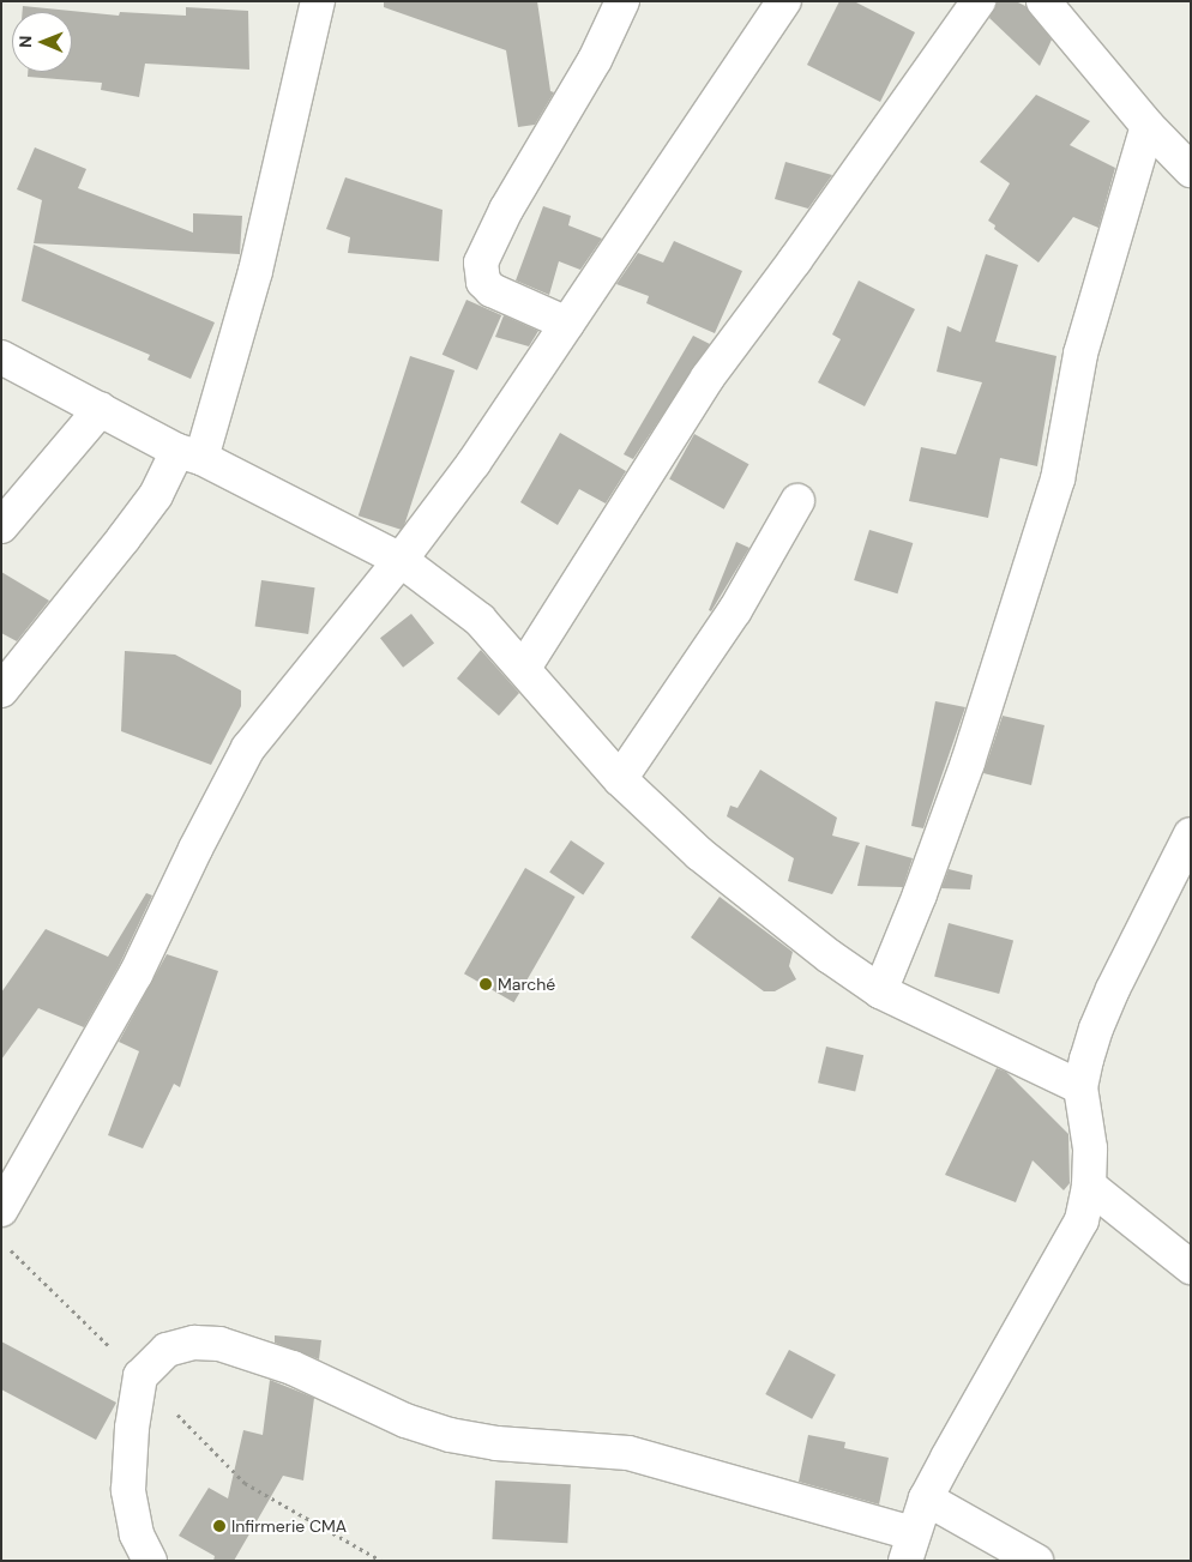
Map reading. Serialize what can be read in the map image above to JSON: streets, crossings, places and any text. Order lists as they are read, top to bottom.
{
  "places": ["Marché", "Infirmerie CMA"],
  "north": "left"
}
